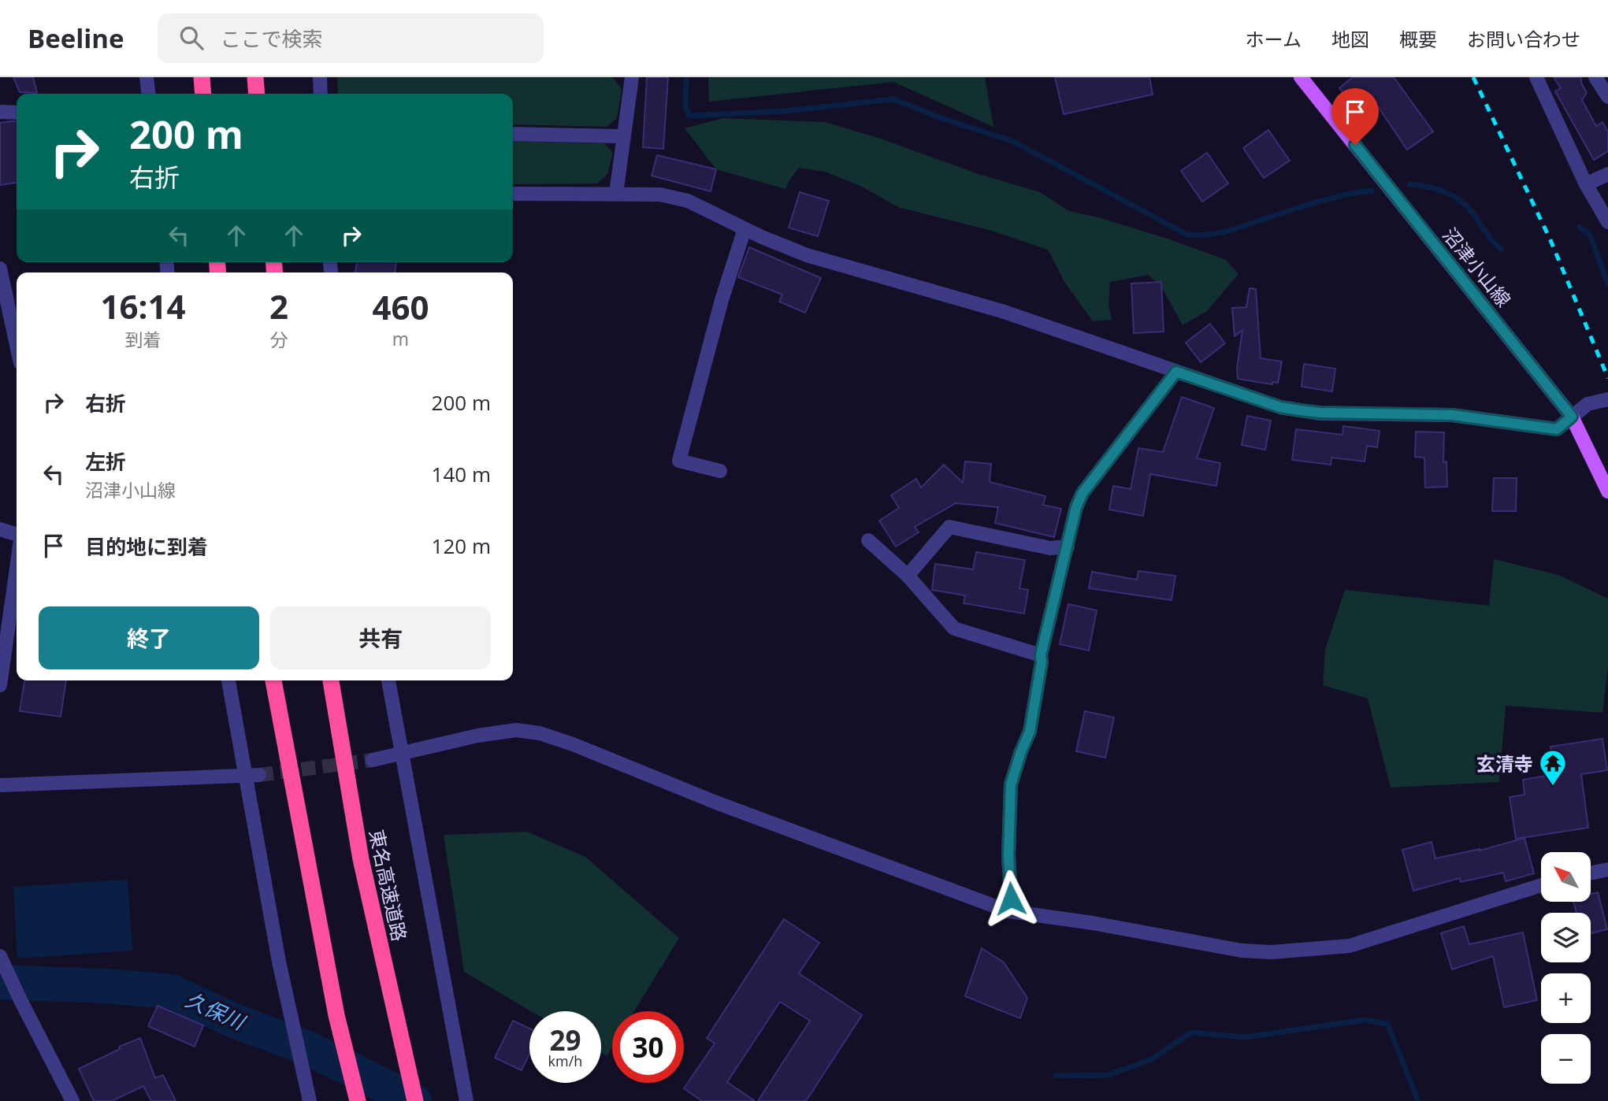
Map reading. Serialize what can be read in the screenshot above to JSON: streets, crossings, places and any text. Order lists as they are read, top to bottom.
{
  "streets": {
    "highway": ["東名高速道路"],
    "main road": ["沼津小山線"]
  },
  "water": ["久保川"],
  "places": {
    "temple": ["玄清寺"]
  },
  "north": "top left",
  "page": {
    "header": "Beeline",
    "search": "ここで検索",
    "nav": [
      "ホーム",
      "地図",
      "概要",
      "お問い合わせ"
    ],
    "turn": ["200 m", "右折"],
    "eta": [
      "16:14",
      "到着",
      "2",
      "分",
      "460",
      "m"
    ],
    "list": [
      {
        "name": "右折",
        "value": "200 m"
      },
      {
        "name": "左折",
        "note": "沼津小山線",
        "value": "140 m"
      },
      {
        "name": "目的地に到着",
        "value": "120 m"
      }
    ],
    "buttons": ["終了", "共有"],
    "map_buttons": ["+", "−"],
    "speed": "29 km/h",
    "limit": "30"
  }
}
